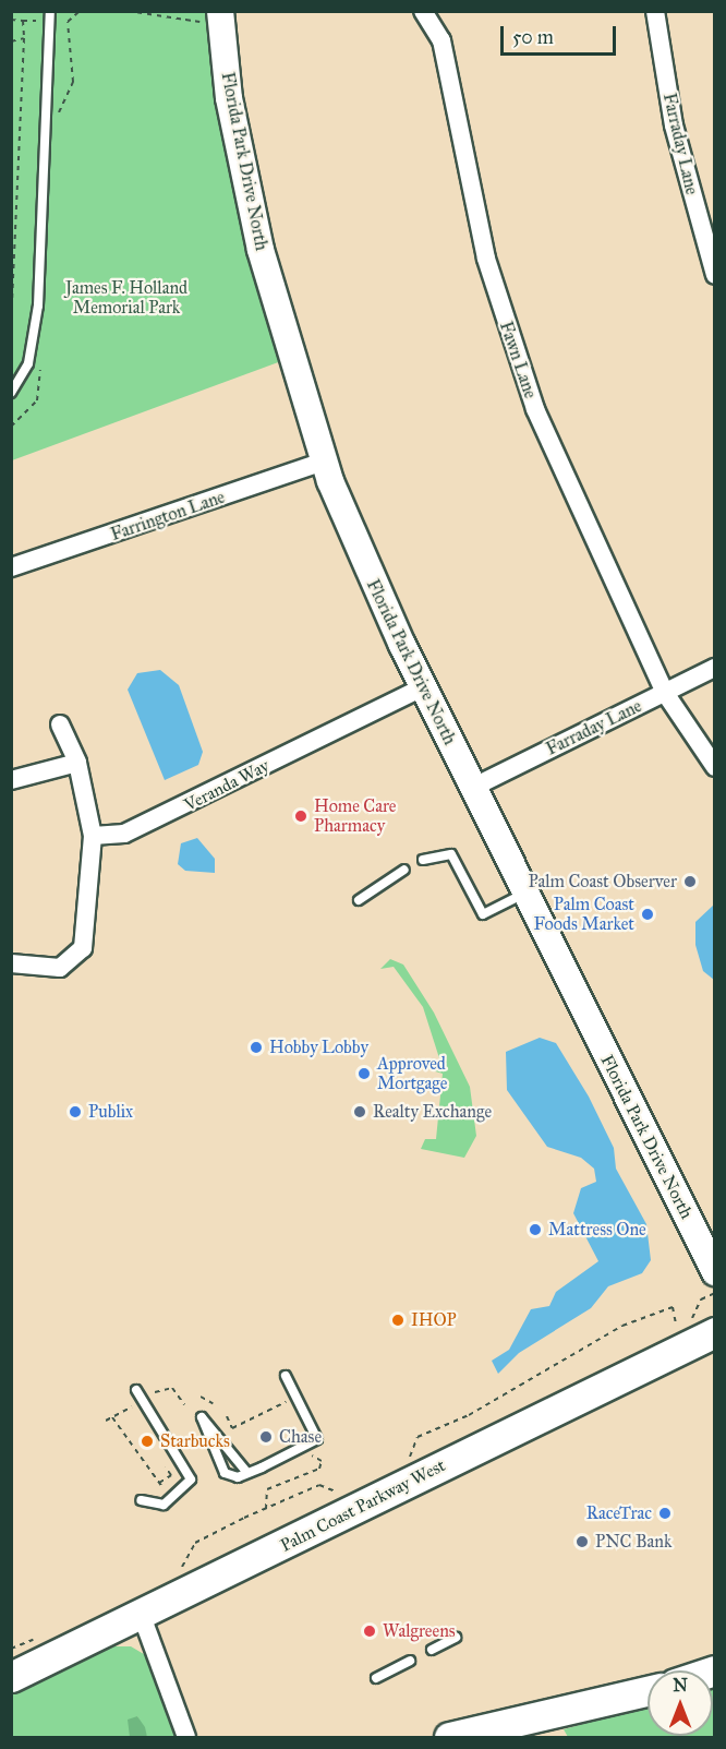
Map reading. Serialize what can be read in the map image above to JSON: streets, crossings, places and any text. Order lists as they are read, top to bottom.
{
  "streets": {
    "main road": ["Palm Coast Parkway West"],
    "street": [
      "Farraday Lane",
      "Florida Park Drive North",
      "Fawn Lane",
      "Farrington Lane",
      "Veranda Way"
    ]
  },
  "crossings": [
    ["Farraday Lane", "Florida Park Drive North"],
    ["Farraday Lane", "Fawn Lane"],
    ["Florida Park Drive North", "Farrington Lane"],
    ["Florida Park Drive North", "Veranda Way"]
  ],
  "parks": ["James F. Holland Memorial Park"],
  "places": [
    "Home Care Pharmacy",
    "Palm Coast Observer",
    "Palm Coast Foods Market",
    "Hobby Lobby",
    "Approved Mortgage",
    "Publix",
    "Realty Exchange",
    "Mattress One",
    "IHOP",
    "Chase",
    "Starbucks",
    "RaceTrac",
    "PNC Bank",
    "Walgreens"
  ],
  "scale_bar": "50 m",
  "north": "top"
}
